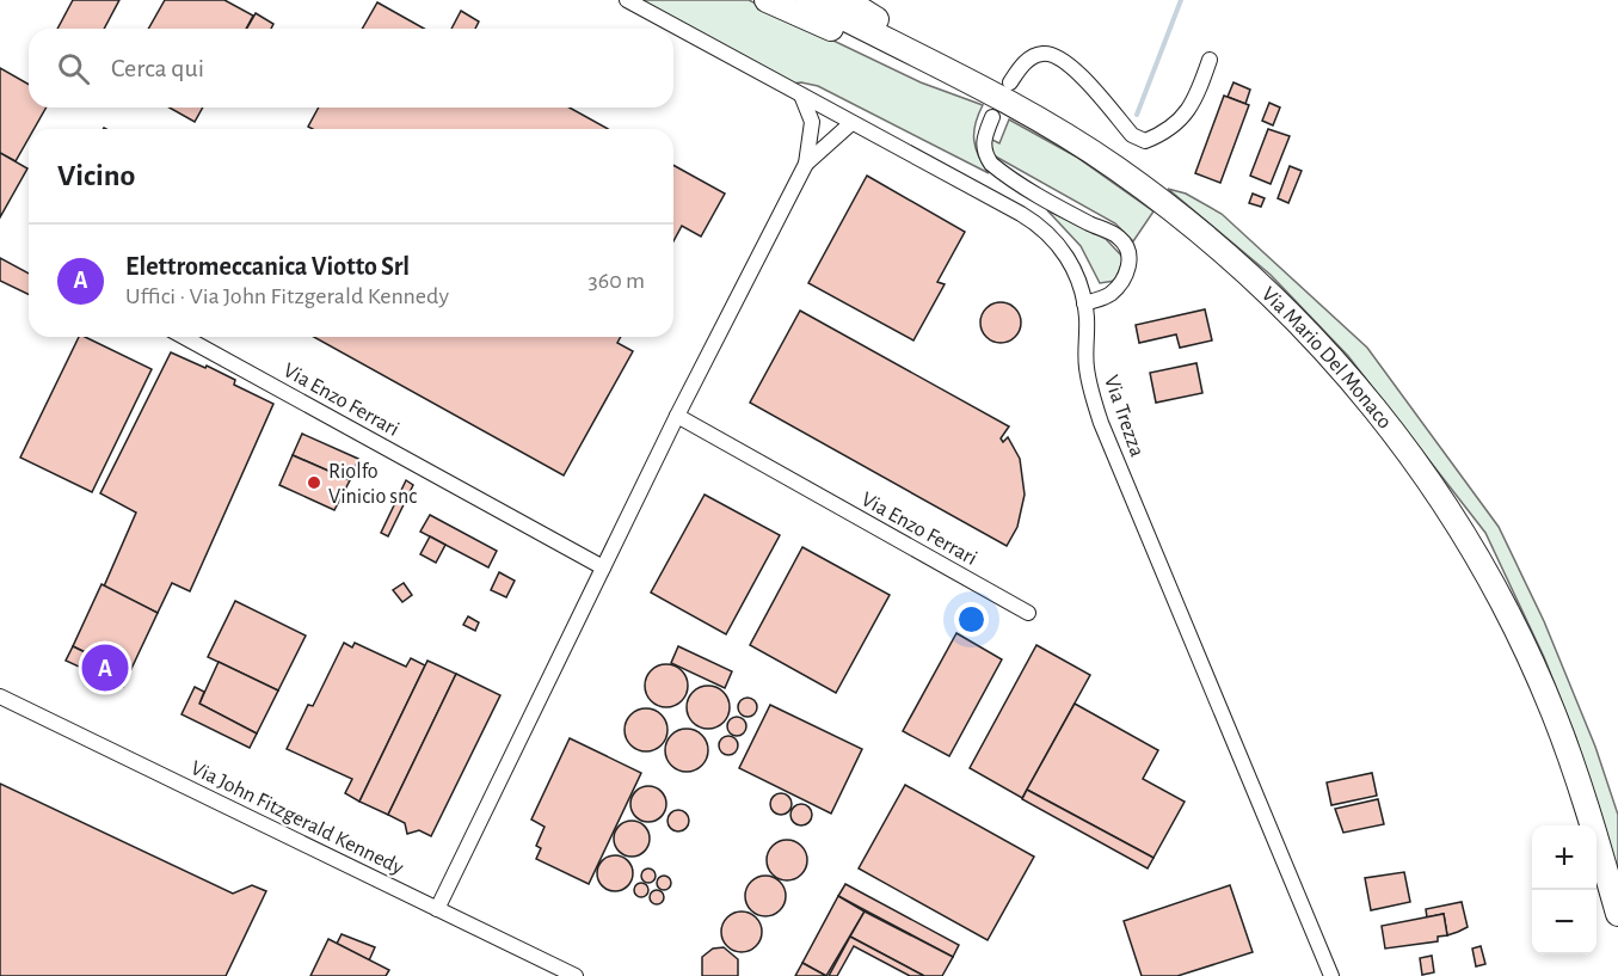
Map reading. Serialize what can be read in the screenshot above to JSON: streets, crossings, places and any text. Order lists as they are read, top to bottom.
{
  "streets": {
    "highway": ["Via Mario Del Monaco"],
    "street": ["Via Enzo Ferrari", "Via Trezza", "Via John Fitzgerald Kennedy"]
  },
  "places": ["Riolfo Vinicio snc"],
  "page": {
    "search": "Cerca qui",
    "heading": "Vicino",
    "list": [
      {
        "mark": "A",
        "name": "Elettromeccanica Viotto Srl",
        "note": "Uffici · Via John Fitzgerald Kennedy",
        "value": "360 m"
      }
    ],
    "pins": "A",
    "map_buttons": ["+", "−"]
  }
}
